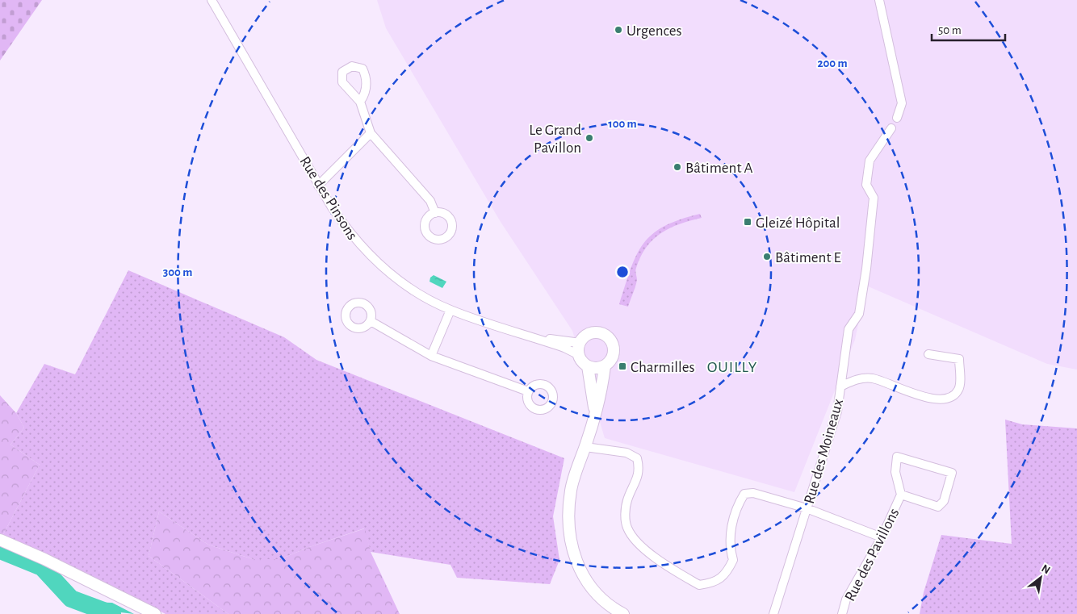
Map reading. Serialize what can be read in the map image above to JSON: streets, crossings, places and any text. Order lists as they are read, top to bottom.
{
  "streets": {
    "street": ["Rue des Pinsons", "Rue des Moineaux", "Rue des Pavillons"]
  },
  "districts": ["OUILLY"],
  "places": {
    "other": [
      "Urgences",
      "Le Grand Pavillon",
      "Bâtiment A",
      "Bâtiment E"
    ],
    "transit": ["Gleizé Hôpital", "Charmilles"]
  },
  "scale_bar": "50 m",
  "north": "top right",
  "rings": ["200 m", "100 m", "300 m"]
}
